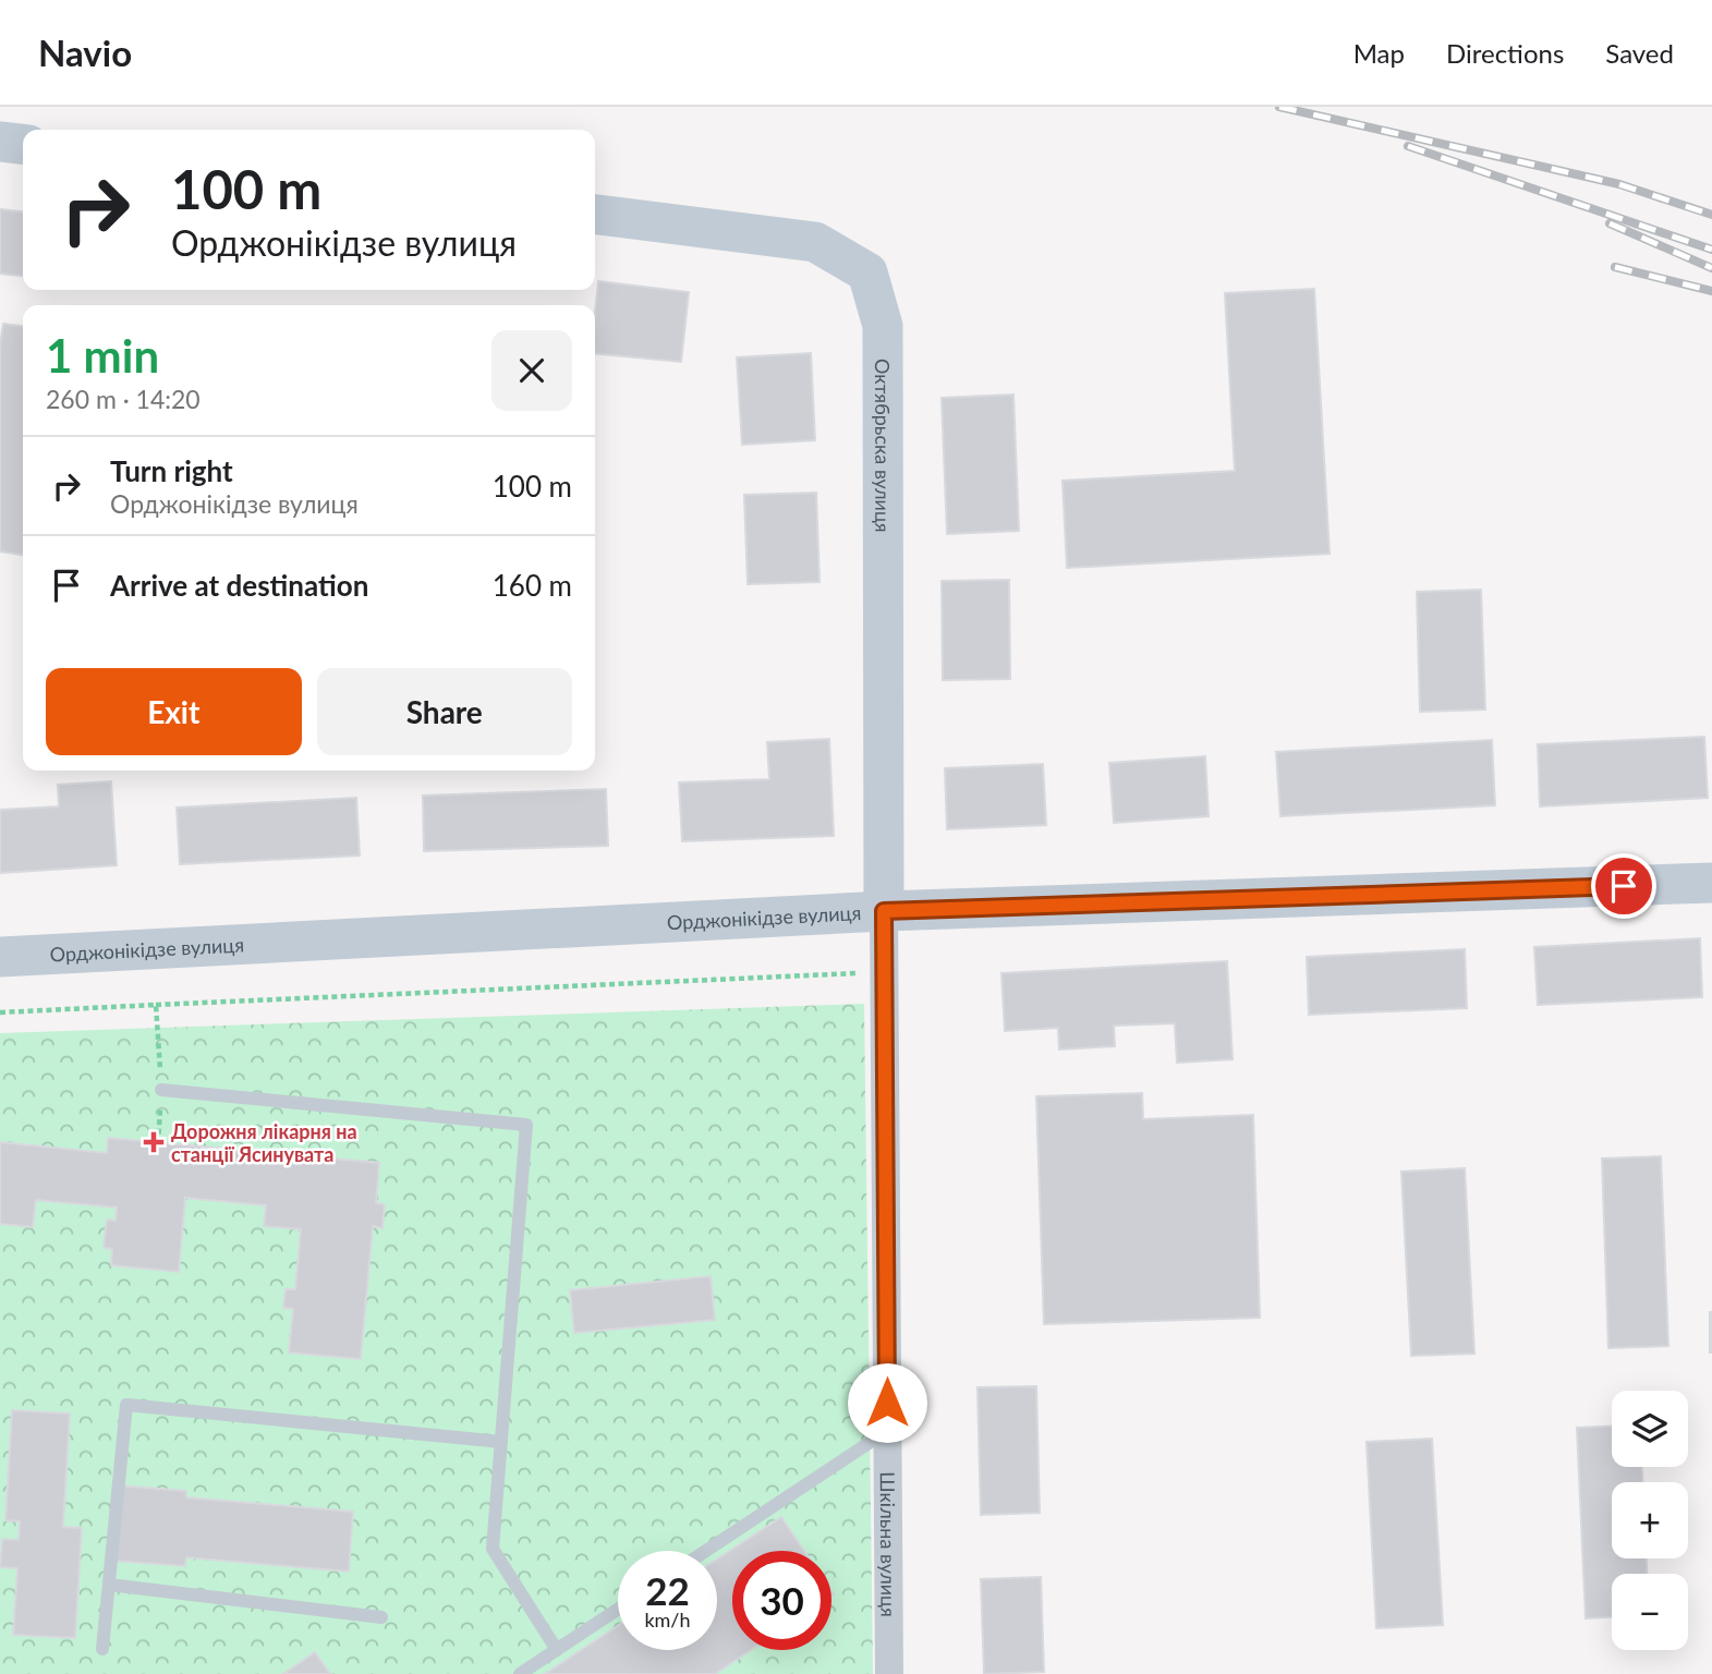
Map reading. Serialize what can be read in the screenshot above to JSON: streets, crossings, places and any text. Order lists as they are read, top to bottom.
{
  "streets": {
    "main road": ["Октябрьска вулиця", "Орджонікідзе вулиця"],
    "street": ["Шкільна вулиця"]
  },
  "crossings": [
    ["Октябрьска вулиця", "Орджонікідзе вулиця"],
    ["Октябрьска вулиця", "Шкільна вулиця"],
    ["Орджонікідзе вулиця", "Шкільна вулиця"]
  ],
  "places": {
    "health": ["Дорожня лікарня на станції Ясинувата"]
  },
  "page": {
    "header": "Navio",
    "nav": ["Map", "Directions", "Saved"],
    "turn": ["100 m", "Орджонікідзе вулиця"],
    "heading": ["1 min", "260 m · 14:20"],
    "list": [
      {
        "name": "Turn right",
        "note": "Орджонікідзе вулиця",
        "value": "100 m"
      },
      {
        "name": "Arrive at destination",
        "value": "160 m"
      }
    ],
    "buttons": ["Exit", "Share"],
    "map_buttons": ["+", "−"],
    "speed": "22 km/h",
    "limit": "30"
  }
}
